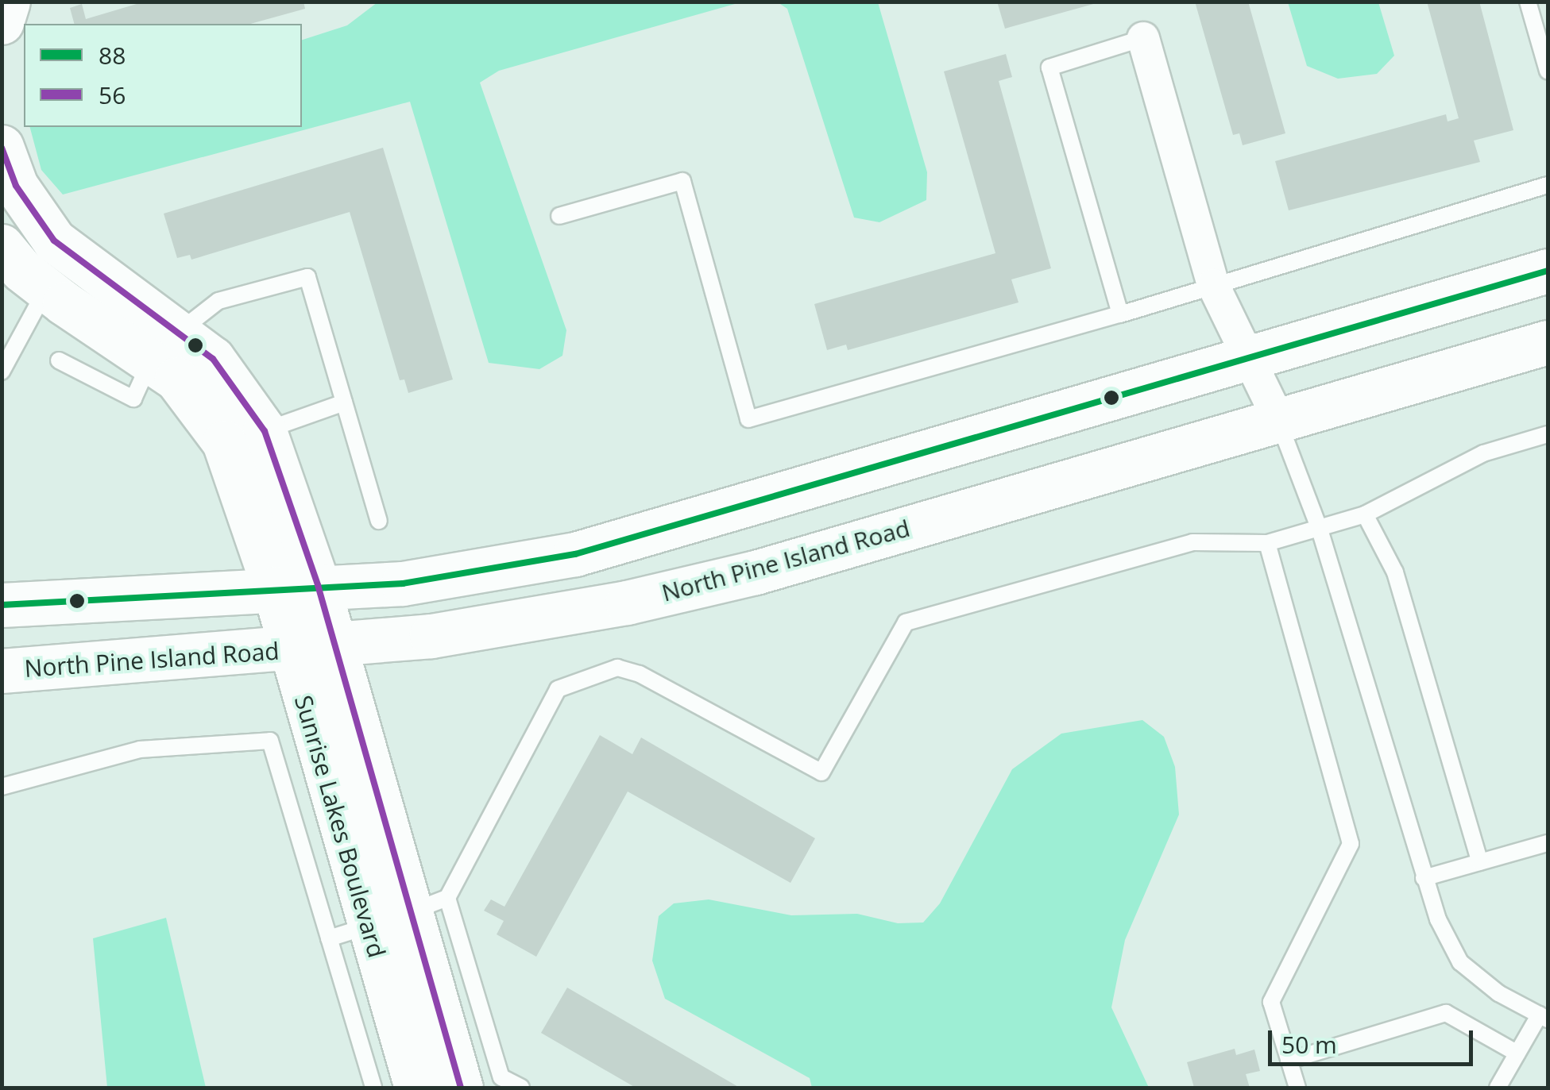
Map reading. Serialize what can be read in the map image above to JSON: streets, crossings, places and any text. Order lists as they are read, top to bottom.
{
  "streets": {
    "main road": ["North Pine Island Road", "Sunrise Lakes Boulevard"]
  },
  "crossings": [
    ["North Pine Island Road", "Sunrise Lakes Boulevard"]
  ],
  "lines": ["transit line 56", "transit line 88"],
  "legend": ["88", "56"],
  "scale_bar": "50 m"
}
